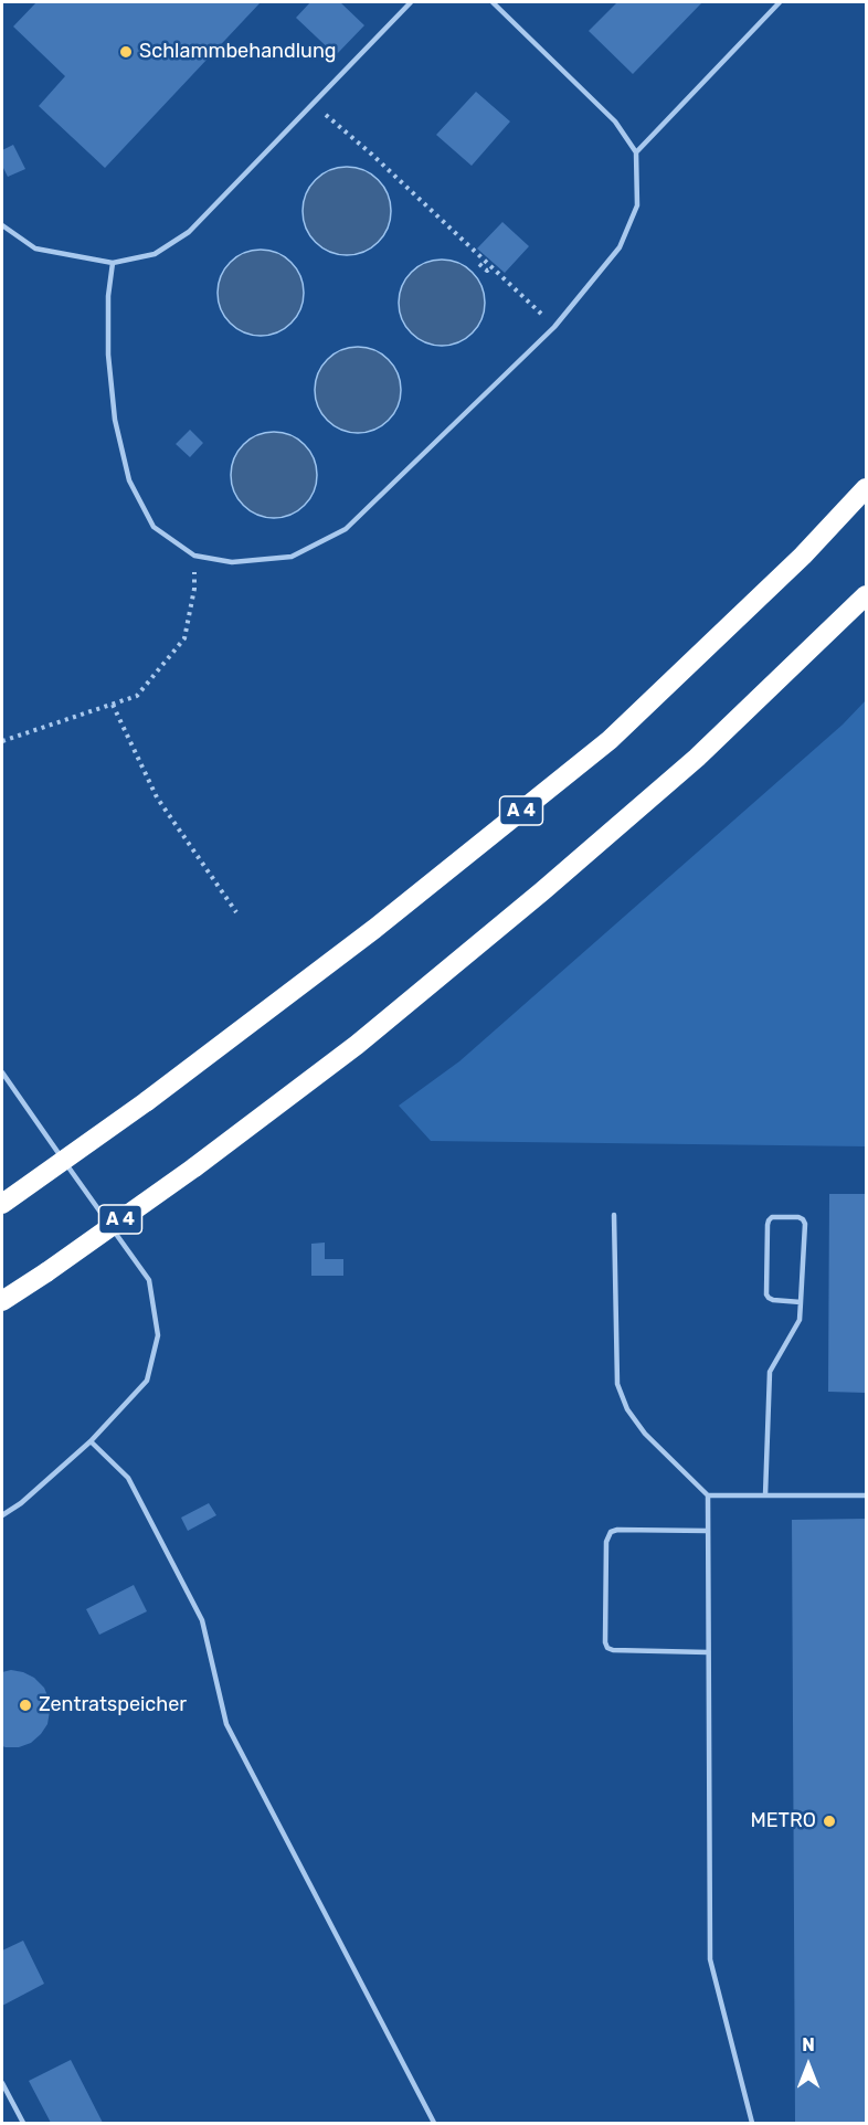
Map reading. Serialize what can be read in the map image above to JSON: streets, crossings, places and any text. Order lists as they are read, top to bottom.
{
  "streets": {
    "highway": ["A 4"]
  },
  "places": ["Schlammbehandlung", "Zentratspeicher", "METRO"],
  "north": "top"
}
